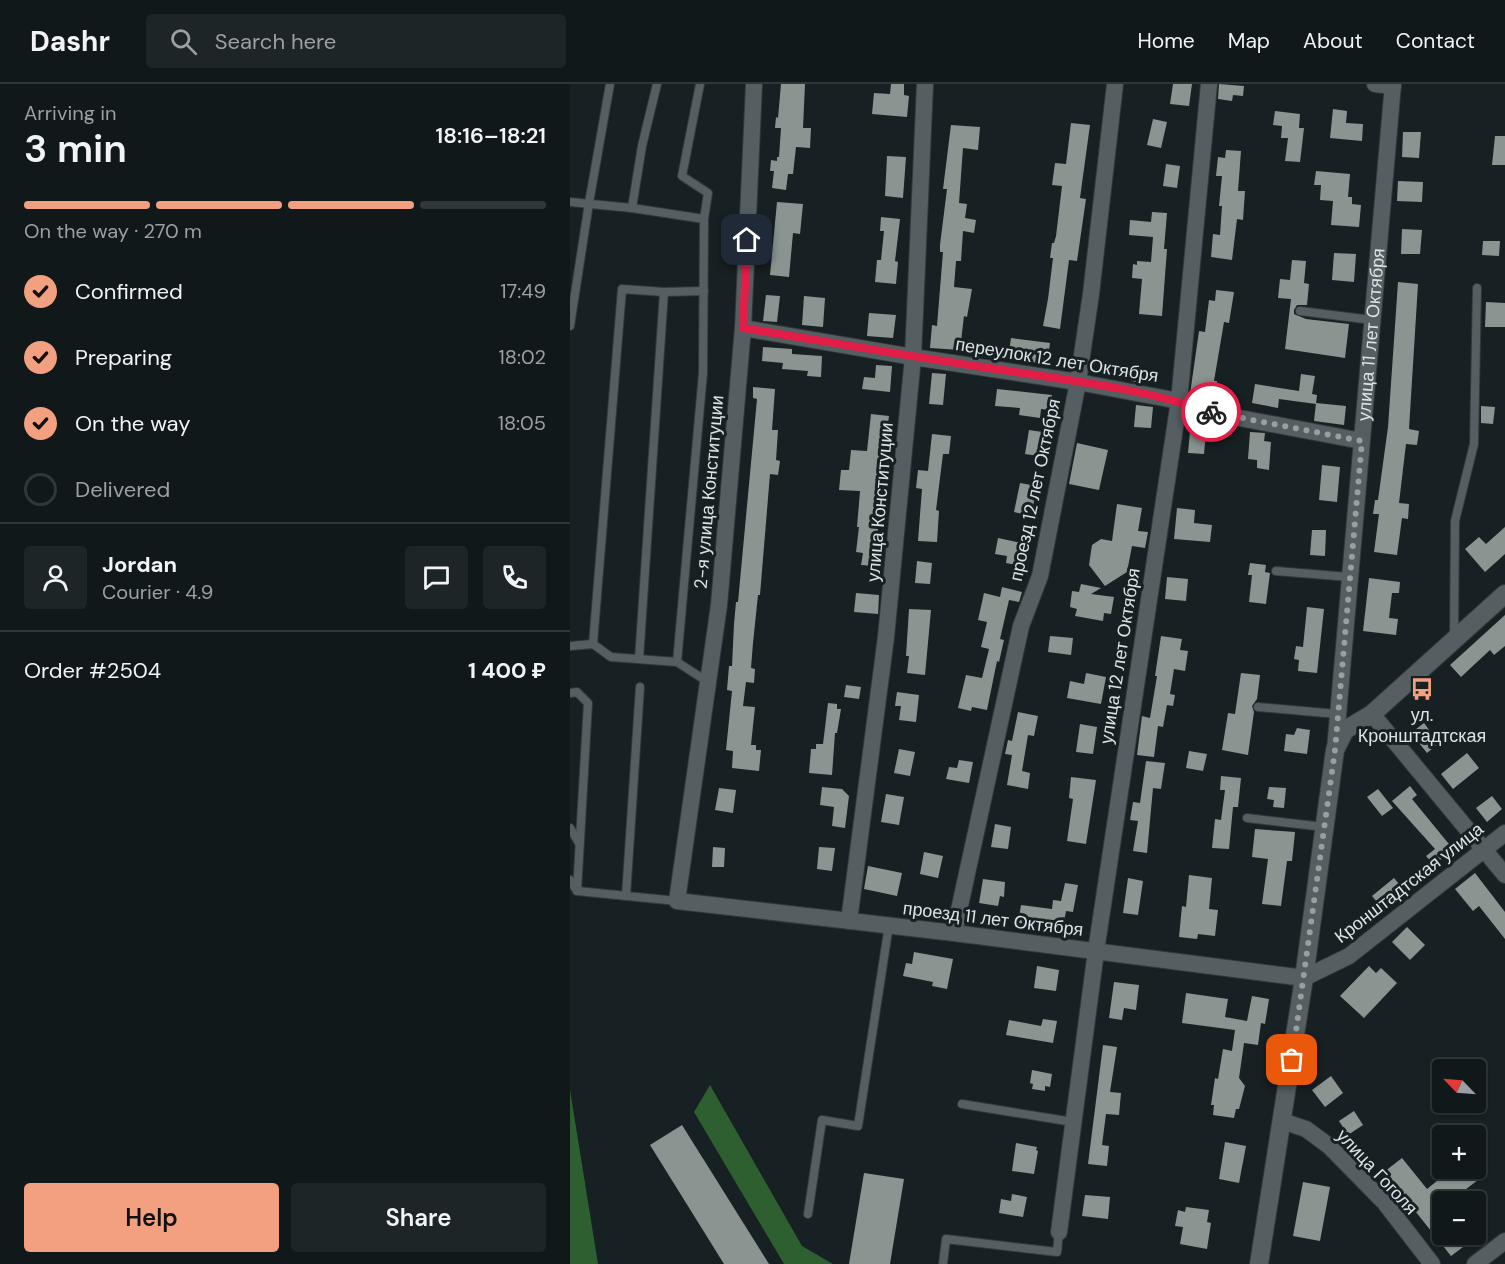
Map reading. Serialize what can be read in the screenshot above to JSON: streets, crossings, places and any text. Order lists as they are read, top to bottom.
{
  "streets": {
    "street": [
      "улица 11 лет Октября",
      "переулок 12 лет Октября",
      "проезд 12 лет Октября",
      "2-я улица Конституции",
      "улица Конституции",
      "улица 12 лет Октября",
      "Кронштадтская улица",
      "проезд 11 лет Октября",
      "улица Гоголя"
    ]
  },
  "crossings": [
    ["улица 11 лет Октября", "переулок 12 лет Октября"],
    ["улица 11 лет Октября", "Кронштадтская улица"],
    ["улица 11 лет Октября", "проезд 11 лет Октября"],
    ["улица 11 лет Октября", "улица Гоголя"],
    ["переулок 12 лет Октября", "проезд 12 лет Октября"],
    ["переулок 12 лет Октября", "2-я улица Конституции"],
    ["переулок 12 лет Октября", "улица Конституции"],
    ["переулок 12 лет Октября", "улица 12 лет Октября"],
    ["проезд 12 лет Октября", "проезд 11 лет Октября"],
    ["2-я улица Конституции", "проезд 11 лет Октября"],
    ["улица Конституции", "проезд 11 лет Октября"],
    ["улица 12 лет Октября", "проезд 11 лет Октября"],
    ["Кронштадтская улица", "проезд 11 лет Октября"]
  ],
  "places": {
    "bus stop": ["ул. Кронштадтская"]
  },
  "north": "top left",
  "page": {
    "header": "Dashr",
    "search": "Search here",
    "nav": [
      "Home",
      "Map",
      "About",
      "Contact"
    ],
    "heading": ["3 min", "Arriving in", "18:16–18:21"],
    "panel": [
      "Jordan",
      "Courier · 4.9",
      "Order #2504",
      "1 400 ₽"
    ],
    "bar": "On the way · 270 m",
    "list": [
      ["Confirmed", "17:49"],
      ["Preparing", "18:02"],
      ["On the way", "18:05"],
      "Delivered"
    ],
    "map_buttons": ["+", "−"],
    "buttons": ["Help", "Share"]
  }
}
